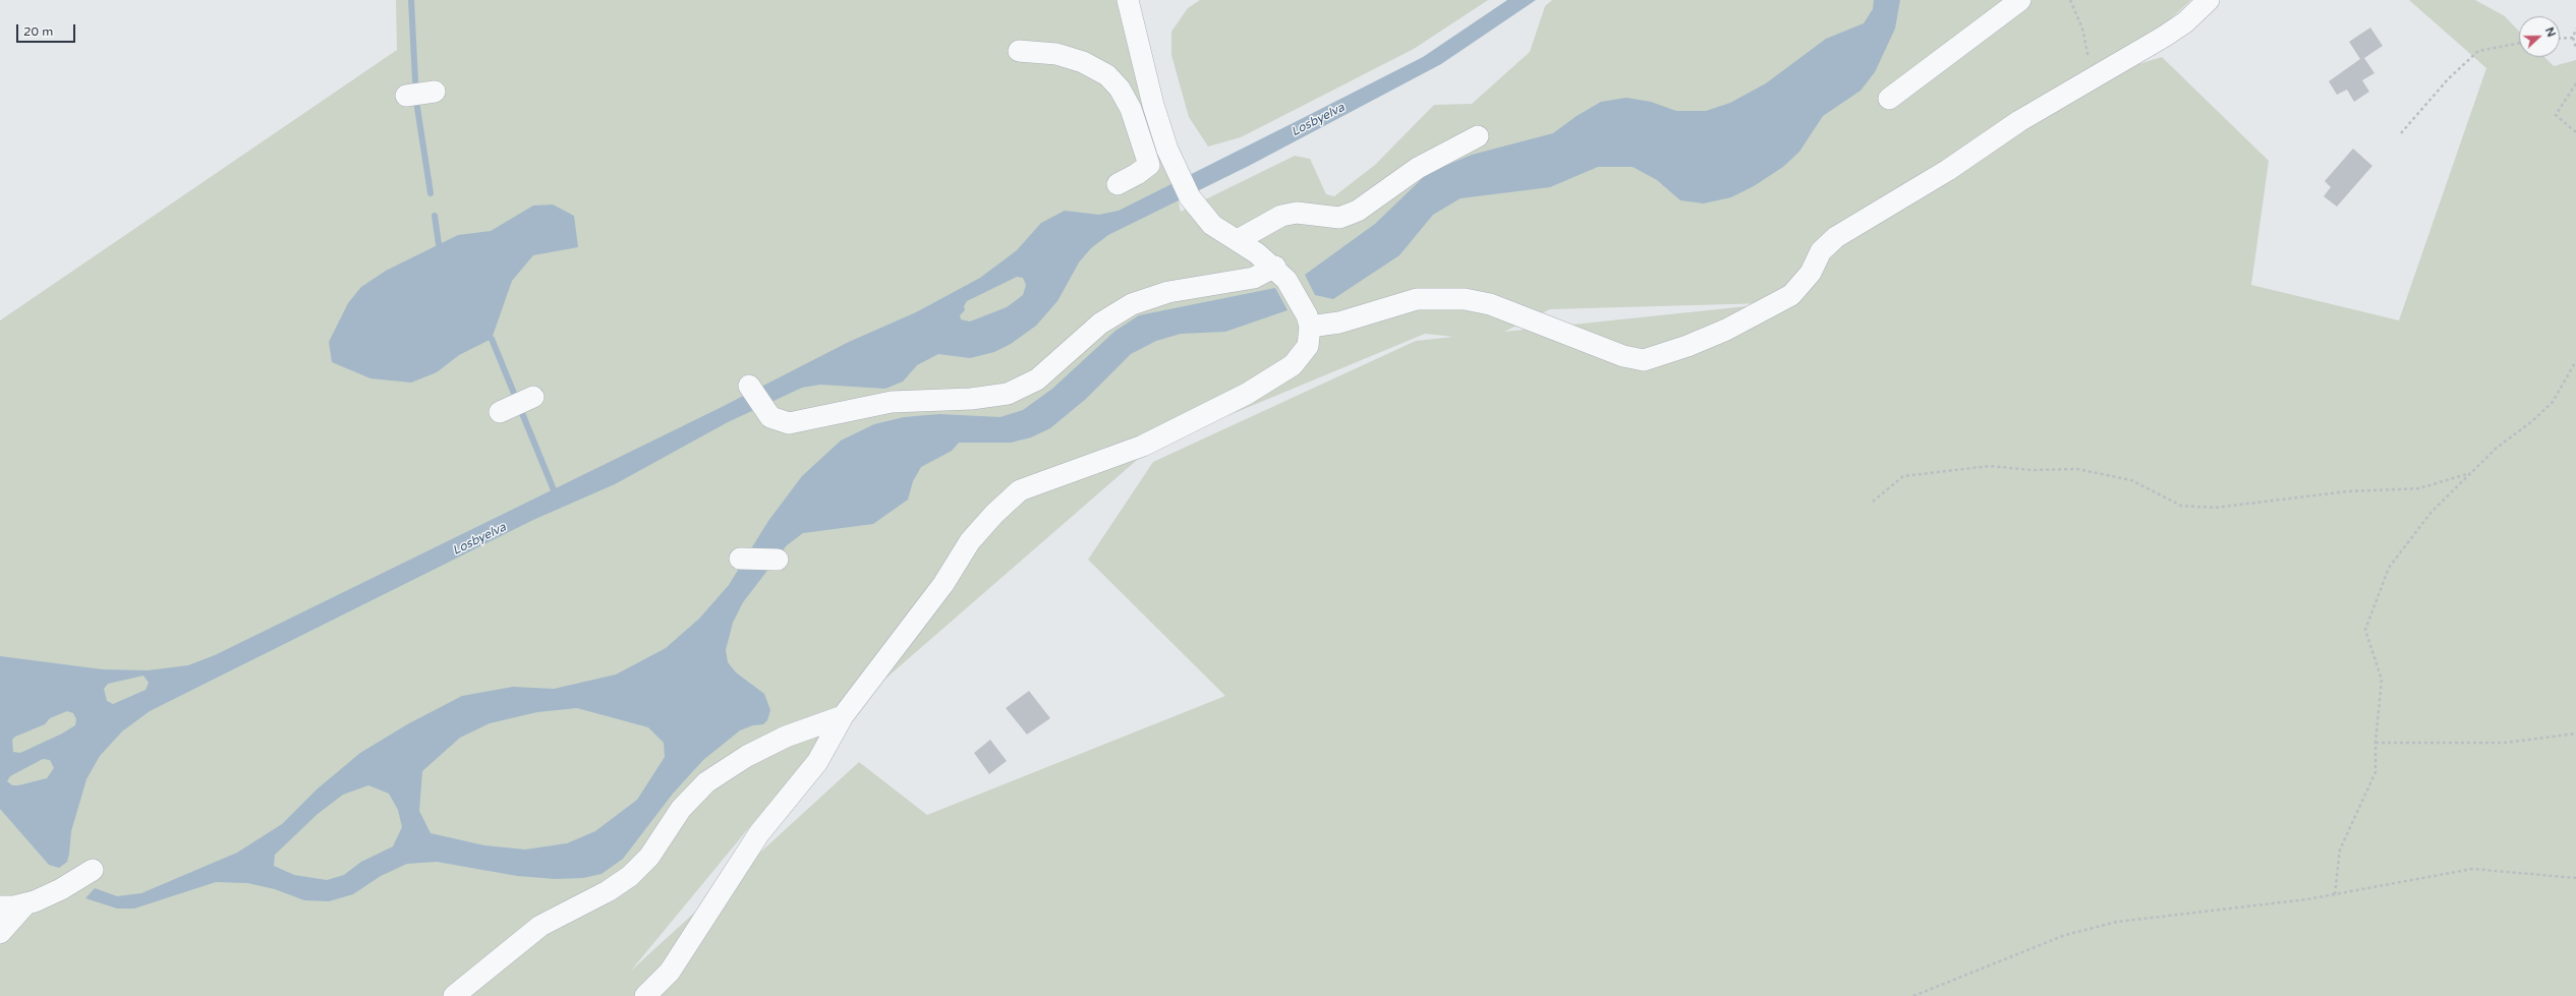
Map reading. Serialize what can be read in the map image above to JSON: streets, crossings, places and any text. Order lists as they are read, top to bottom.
{
  "water": ["Losbyelva"],
  "scale_bar": "20 m",
  "north": "right"
}
